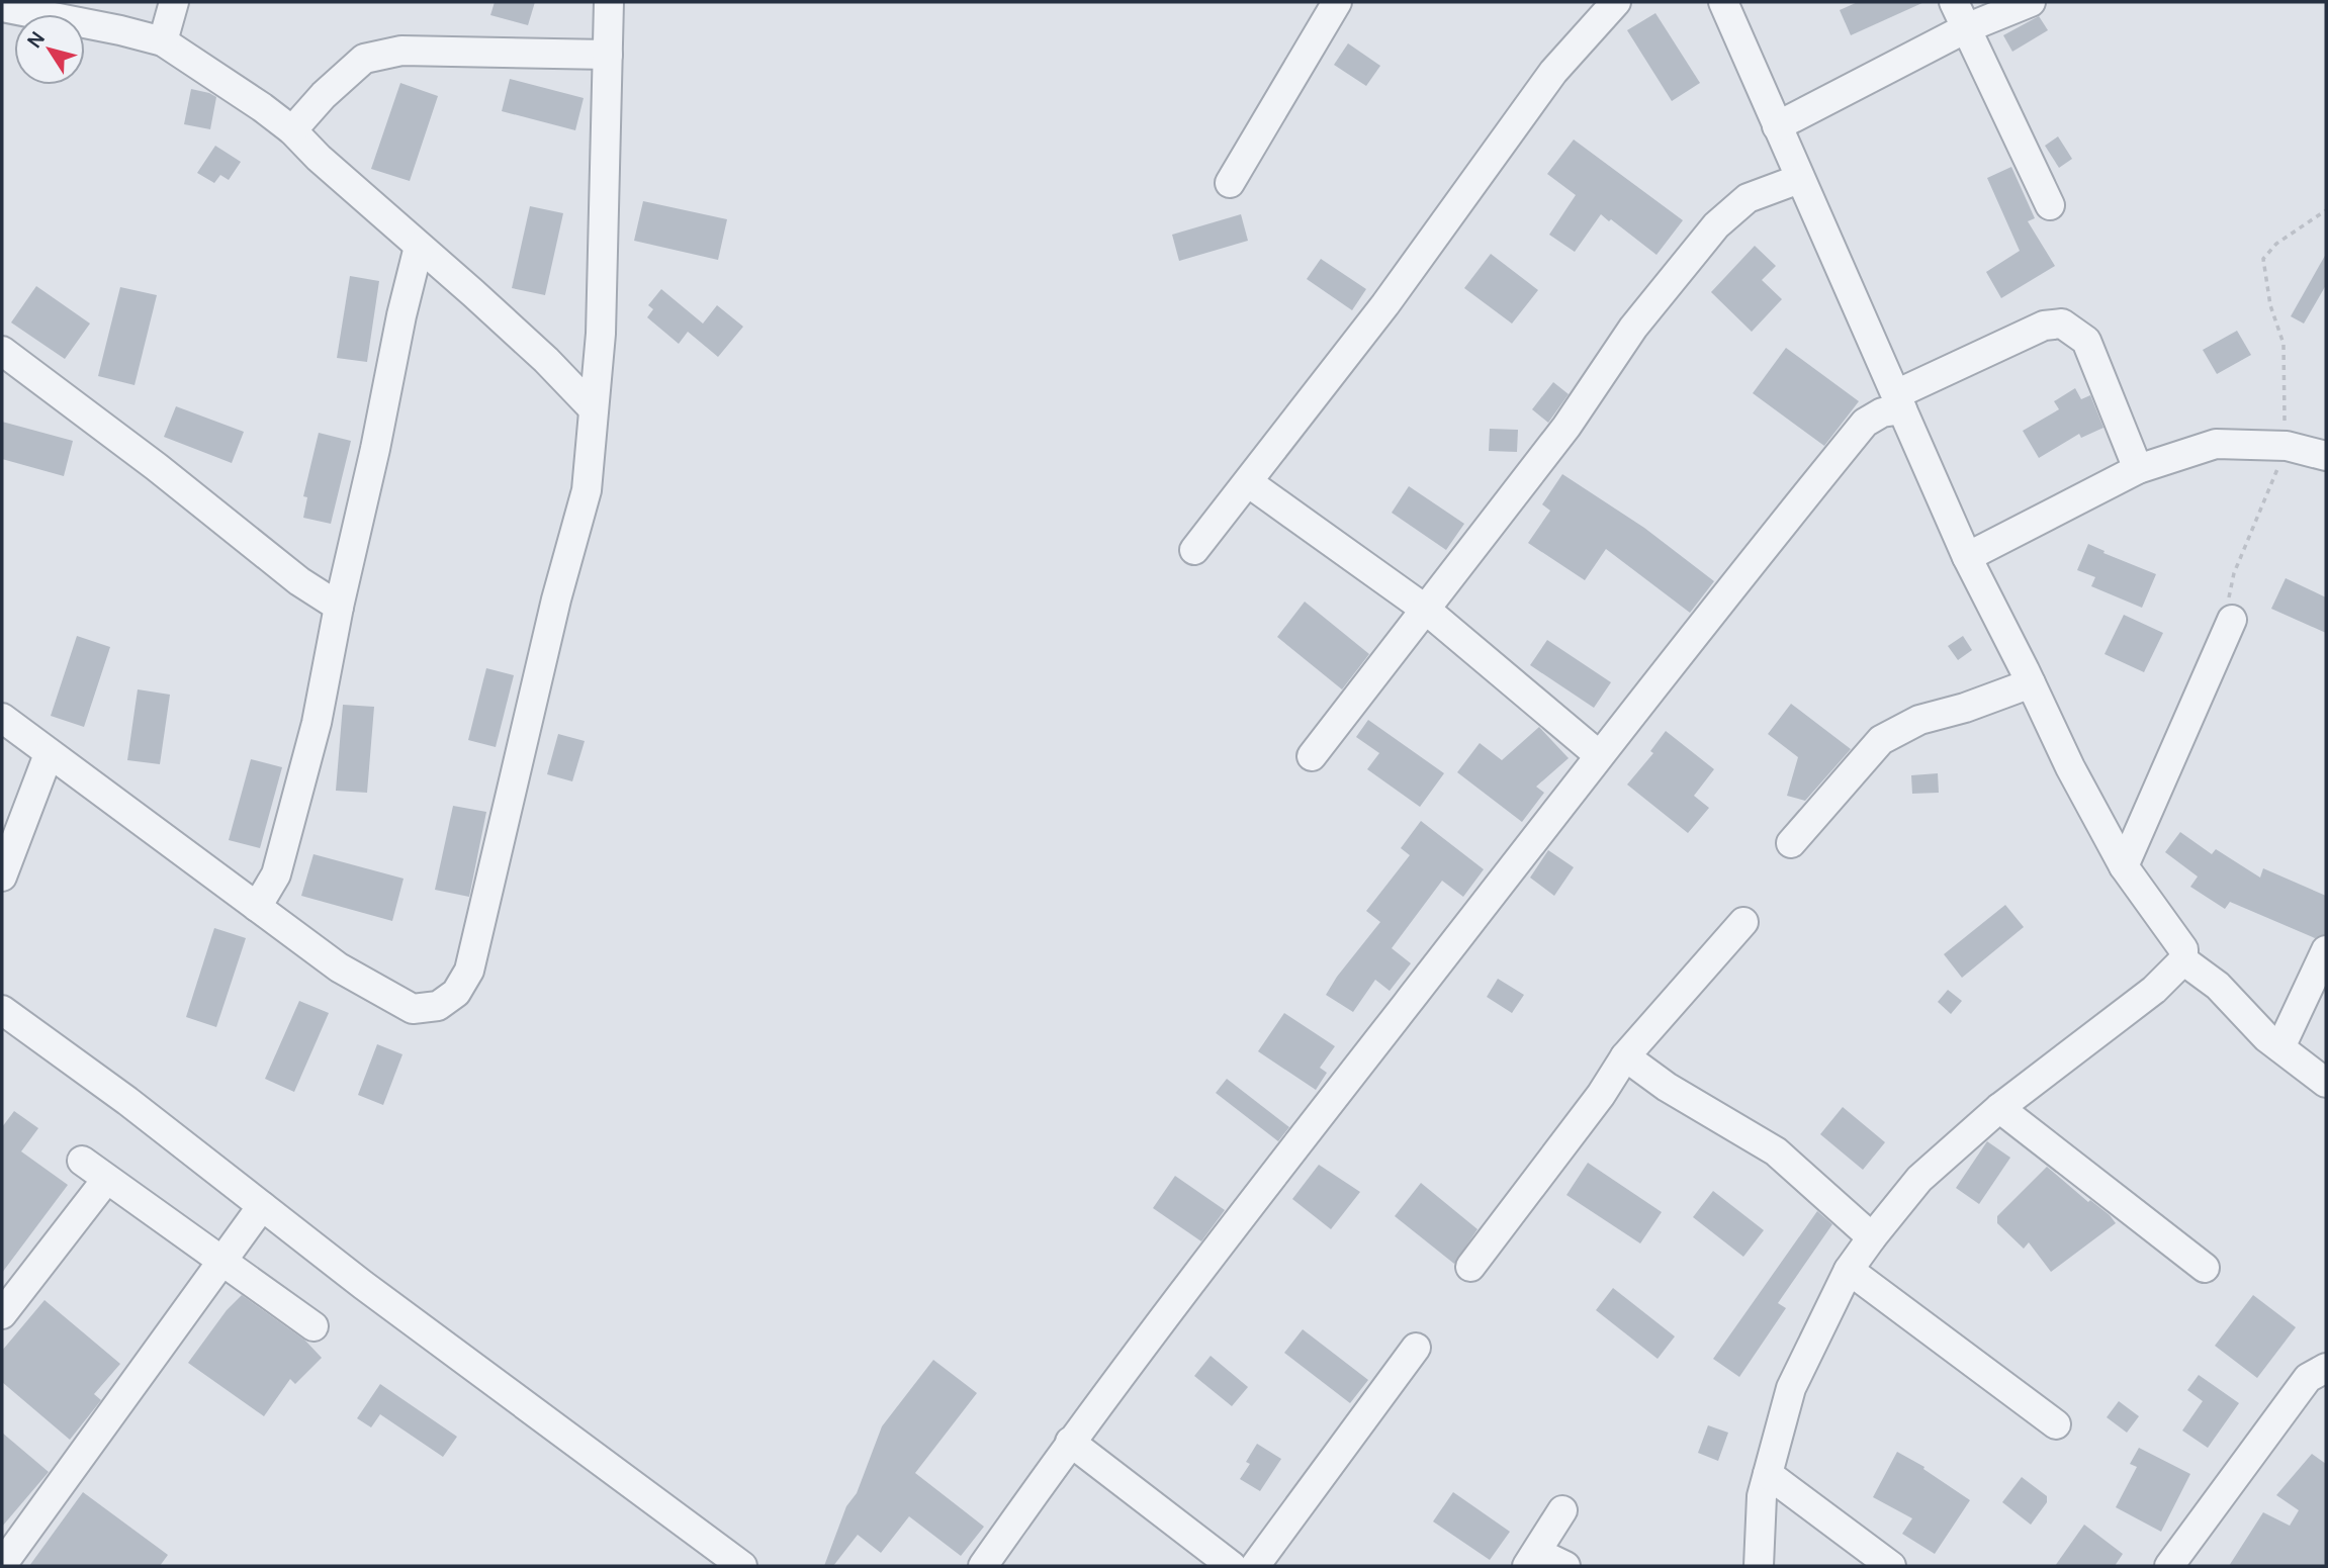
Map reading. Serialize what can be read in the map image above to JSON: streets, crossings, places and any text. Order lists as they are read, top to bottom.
{
  "north": "top left"
}
